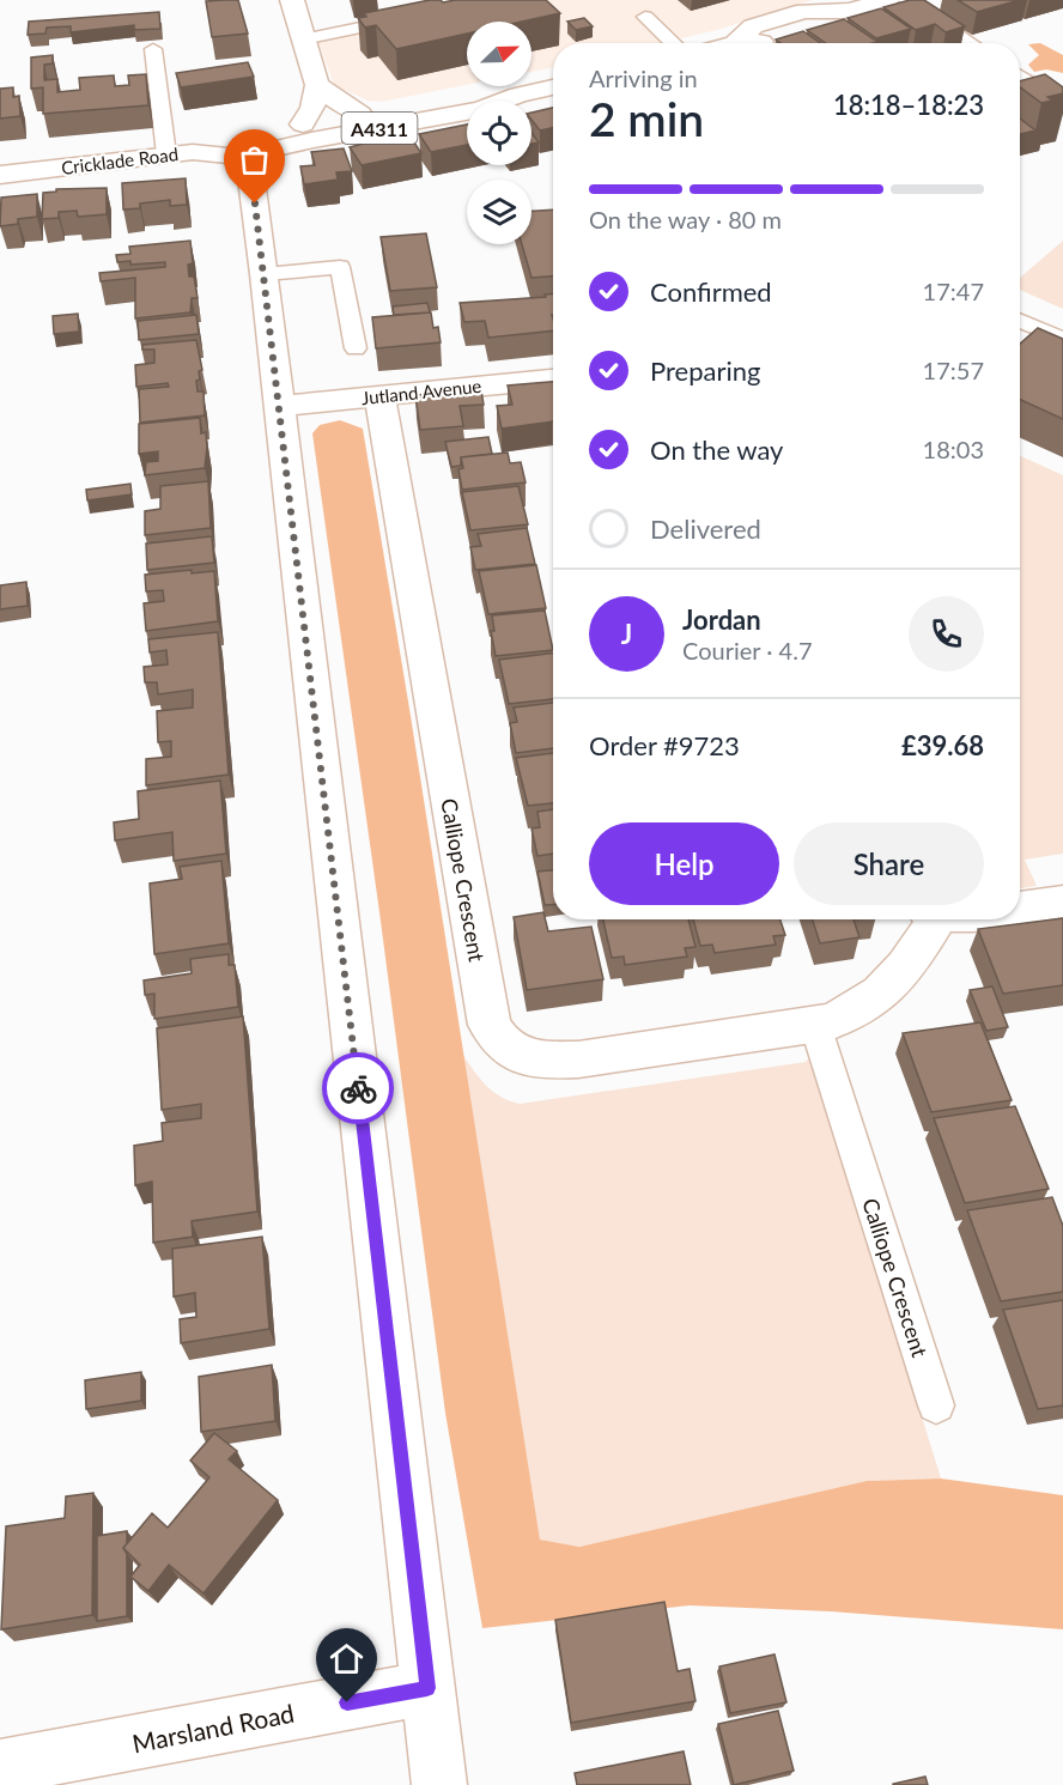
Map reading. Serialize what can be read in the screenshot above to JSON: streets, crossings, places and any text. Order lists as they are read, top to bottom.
{
  "streets": {
    "street": [
      "A4311",
      "Cricklade Road",
      "Jutland Avenue",
      "Calliope Crescent",
      "Marsland Road"
    ]
  },
  "crossings": [
    ["Jutland Avenue", "Calliope Crescent"]
  ],
  "north": "top right",
  "page": {
    "heading": ["2 min", "Arriving in", "18:18–18:23"],
    "panel": [
      "Jordan",
      "Courier · 4.7",
      "Order #9723",
      "£39.68"
    ],
    "bar": "On the way · 80 m",
    "list": [
      ["Confirmed", "17:47"],
      ["Preparing", "17:57"],
      ["On the way", "18:03"],
      "Delivered"
    ],
    "round": "J",
    "buttons": ["Help", "Share"]
  }
}
